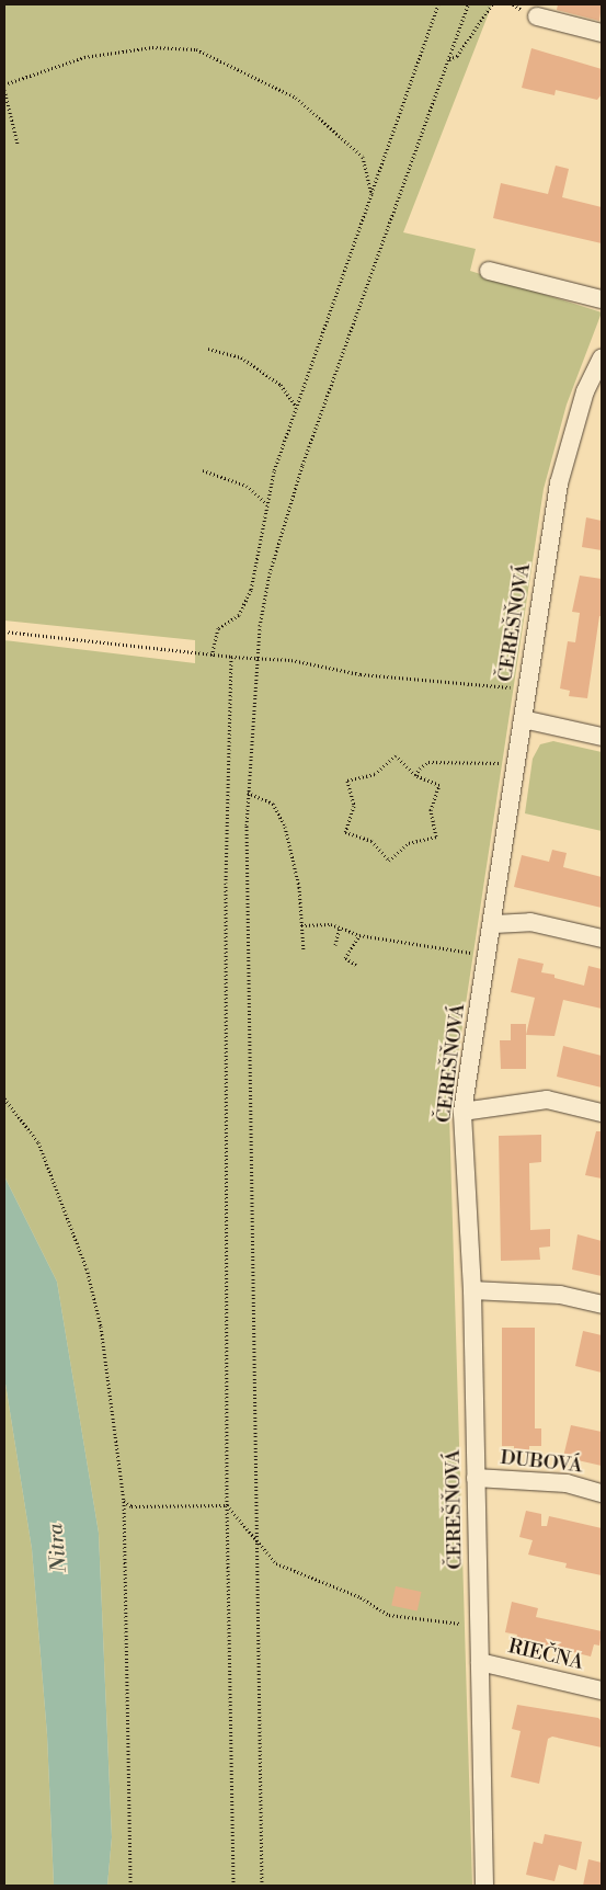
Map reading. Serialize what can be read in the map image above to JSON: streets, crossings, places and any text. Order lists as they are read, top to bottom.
{
  "streets": {
    "street": ["ČEREŠŇOVÁ", "DUBOVÁ", "RIEČNA"]
  },
  "crossings": [
    ["ČEREŠŇOVÁ", "DUBOVÁ"],
    ["ČEREŠŇOVÁ", "RIEČNA"]
  ],
  "water": ["Nitra"]
}
